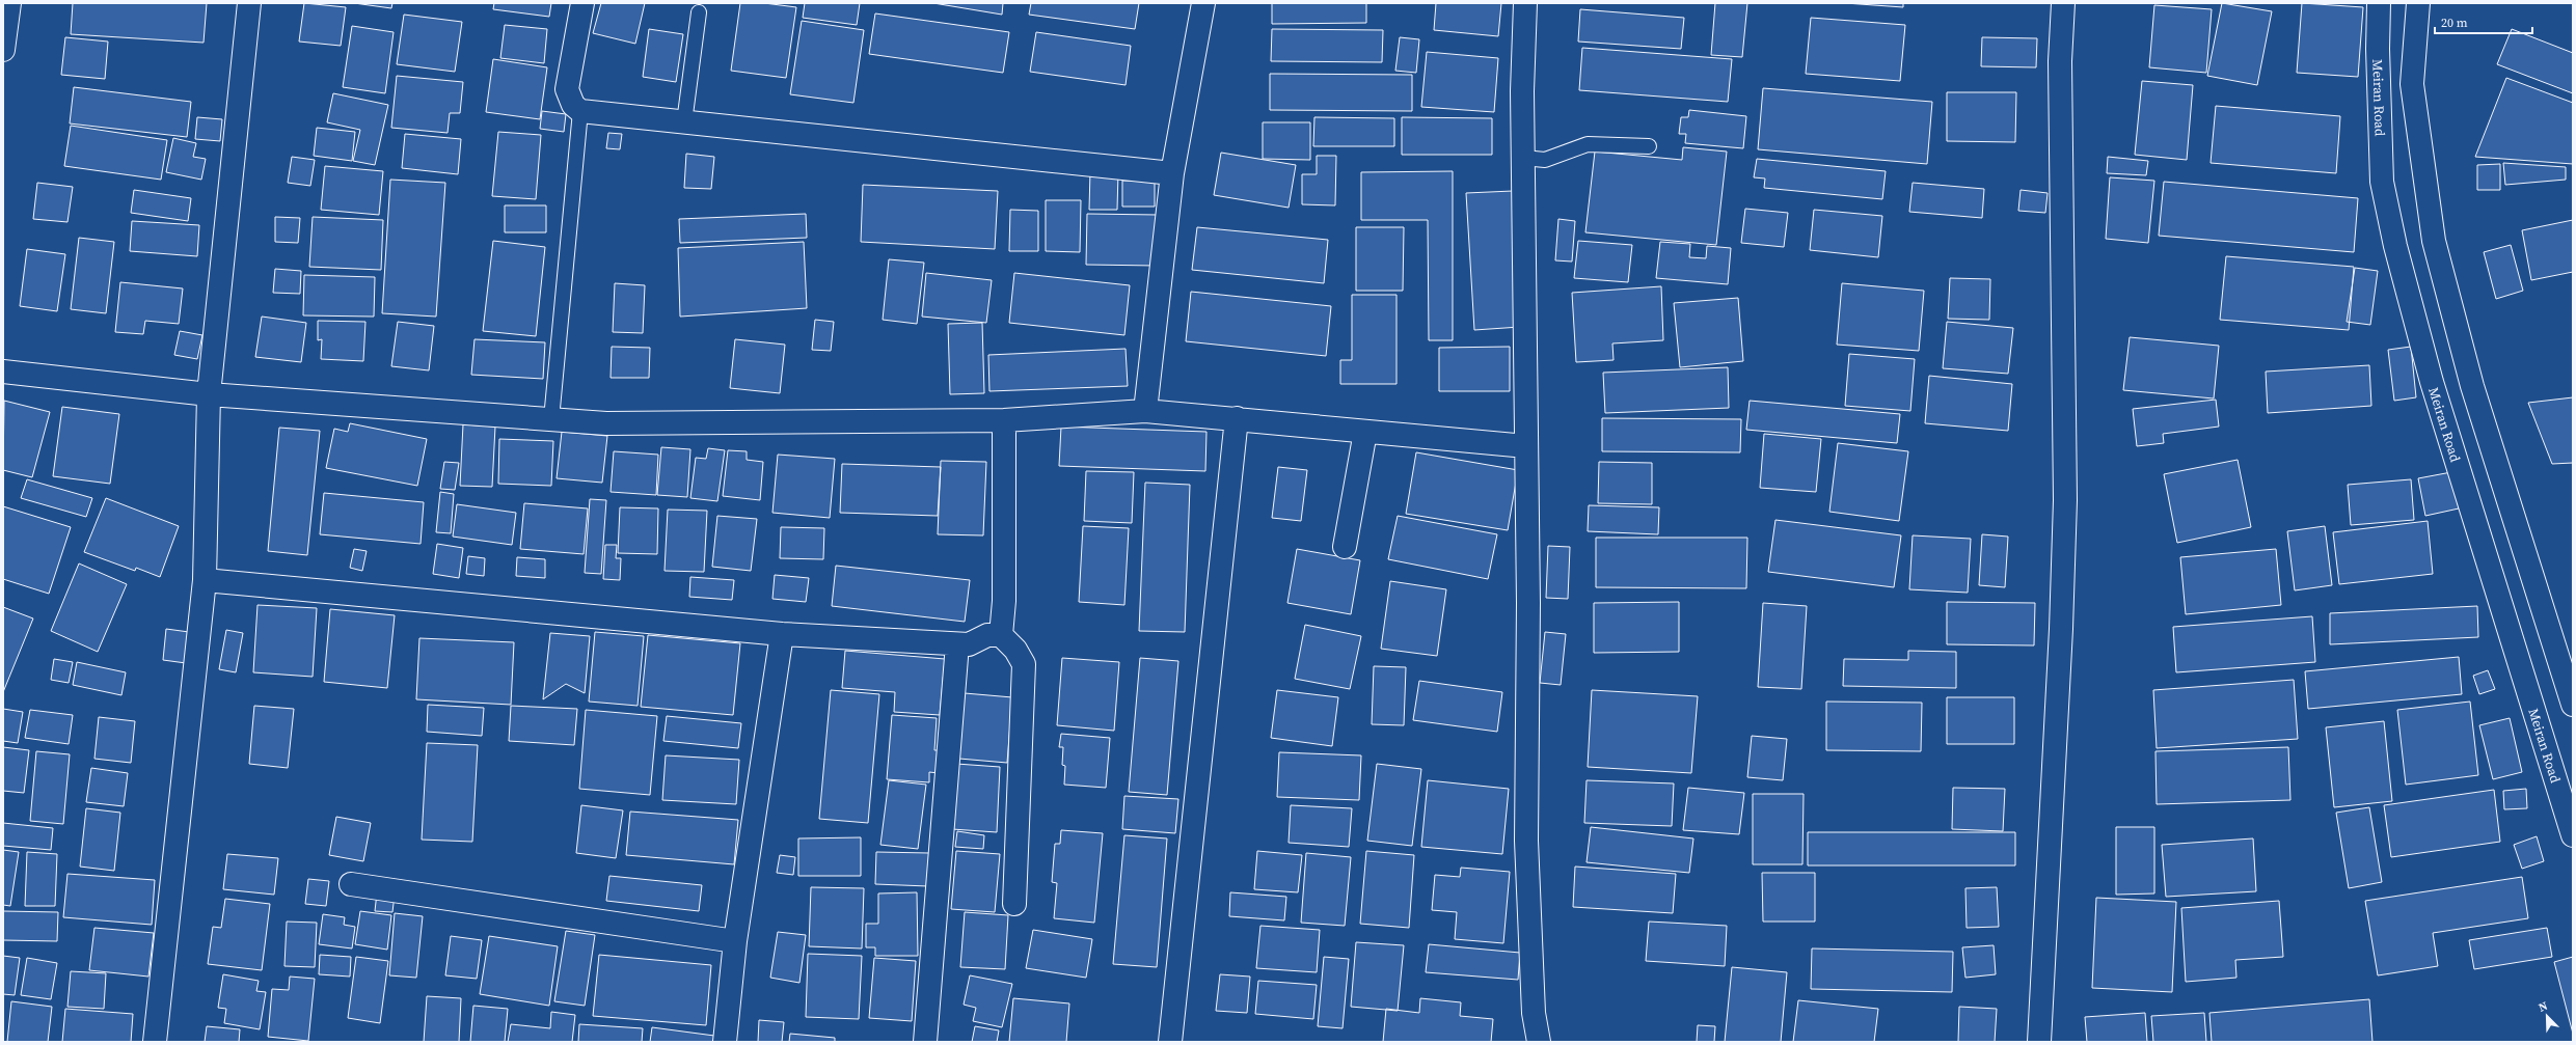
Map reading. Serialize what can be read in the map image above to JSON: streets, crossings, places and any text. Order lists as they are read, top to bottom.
{
  "streets": {
    "street": ["Meiran Road"]
  },
  "scale_bar": "20 m",
  "north": "top left"
}
